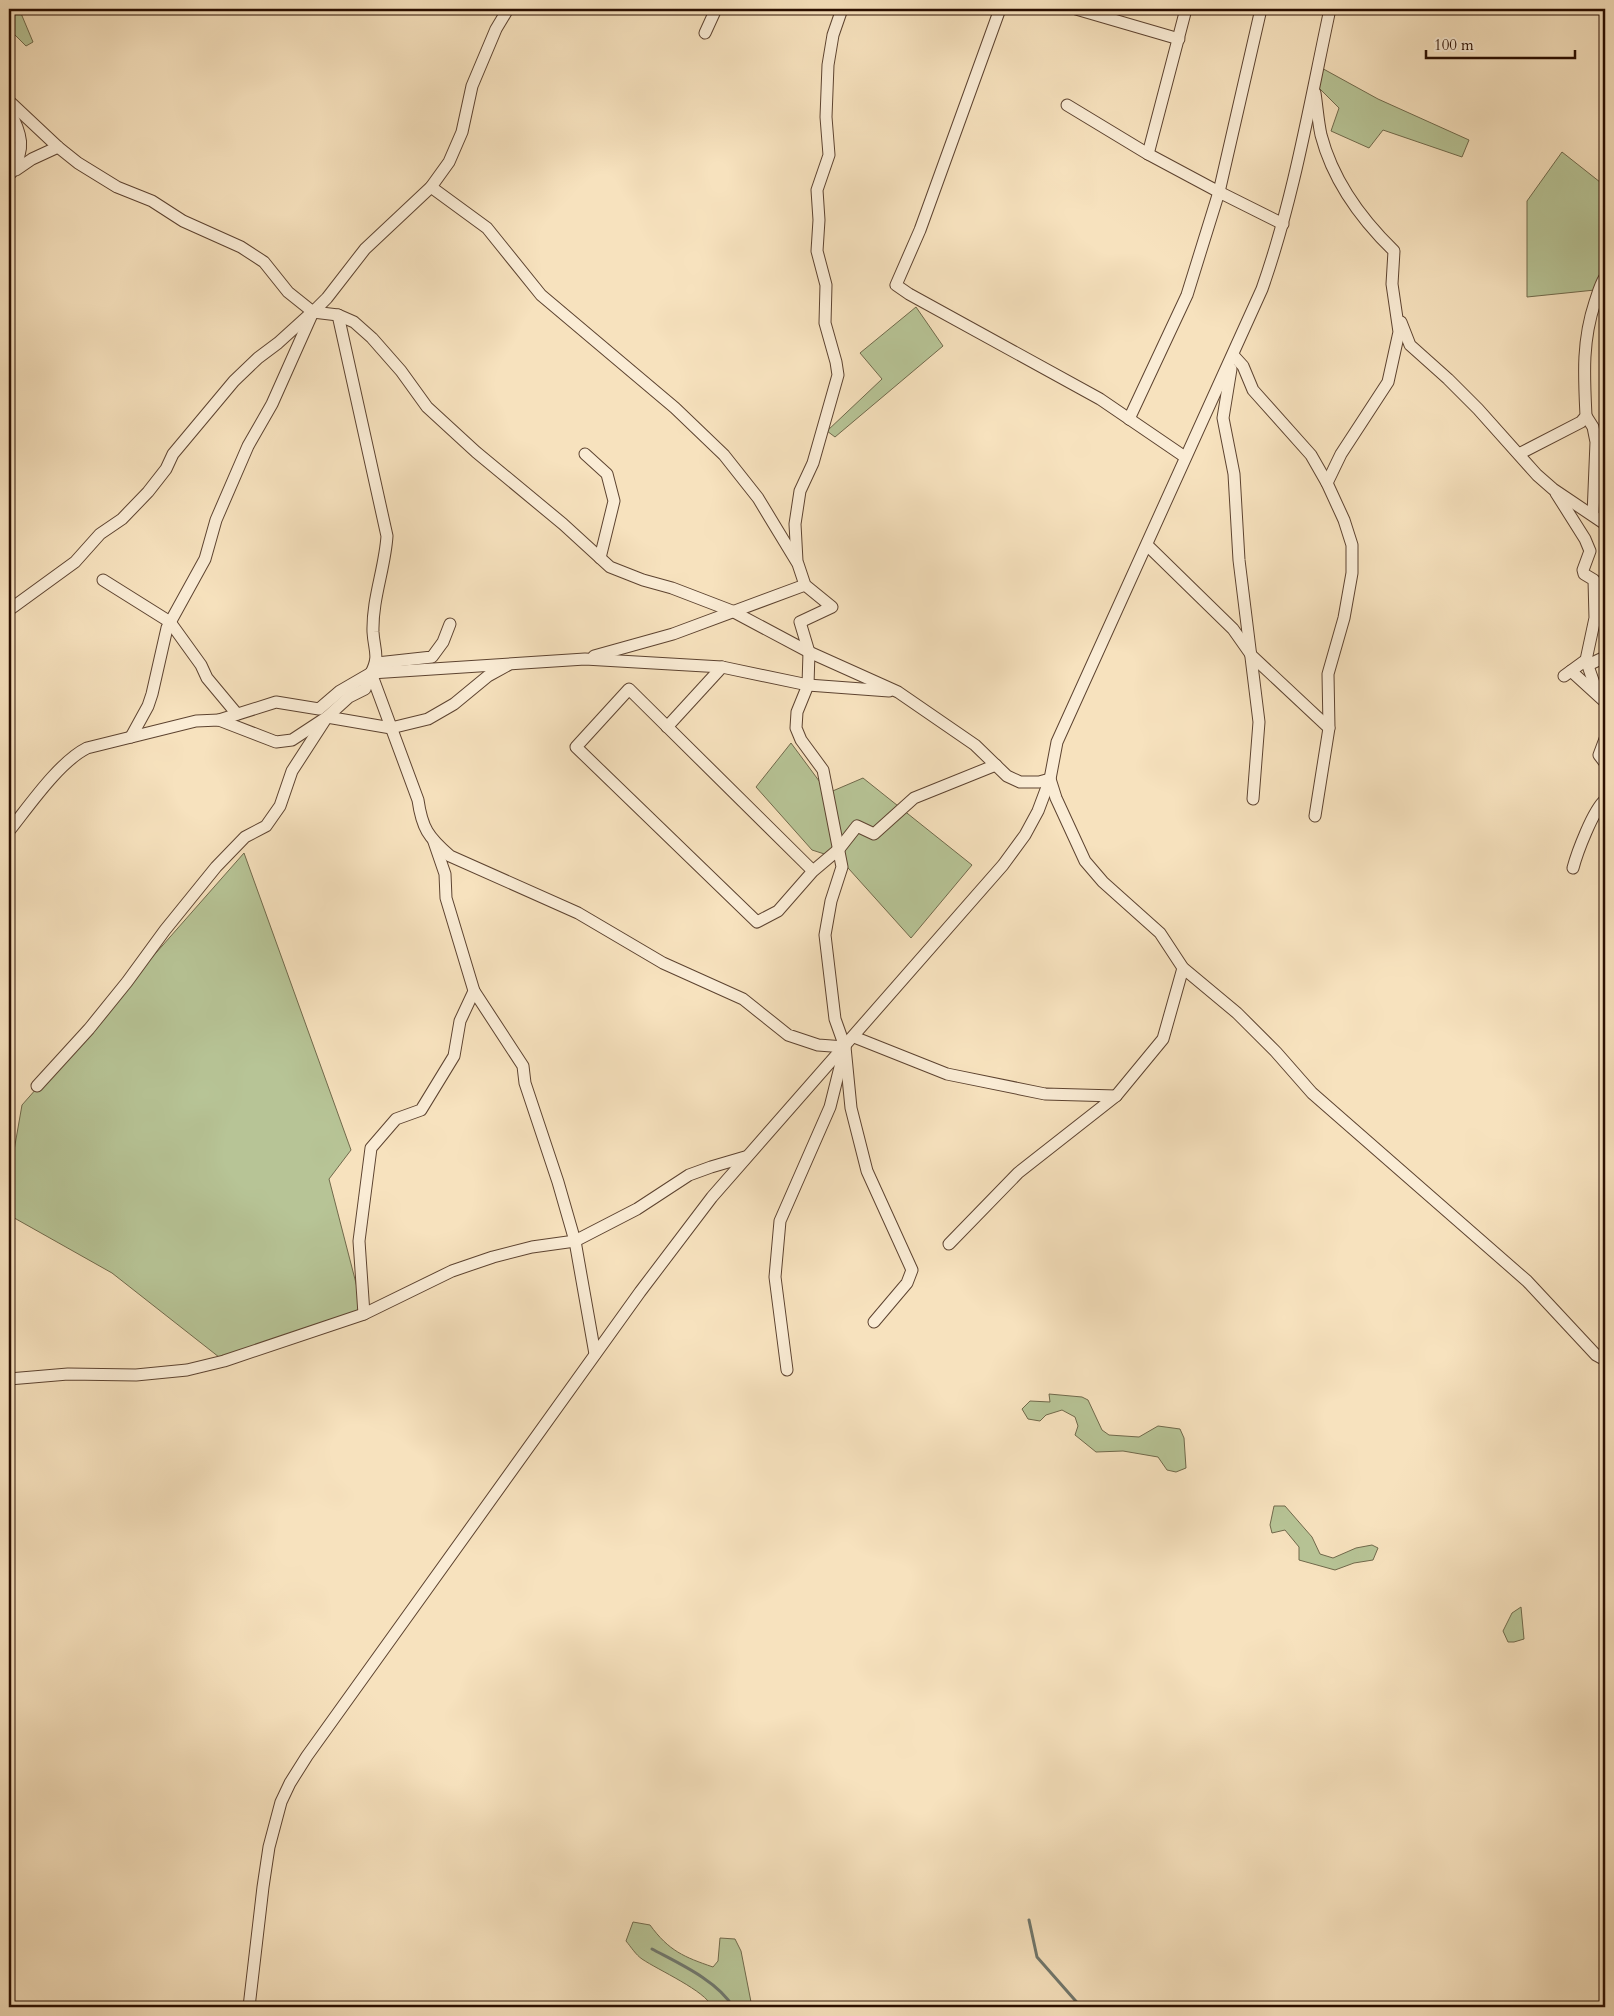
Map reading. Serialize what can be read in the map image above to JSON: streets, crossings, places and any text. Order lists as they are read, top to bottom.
{
  "scale_bar": "100 m"
}
